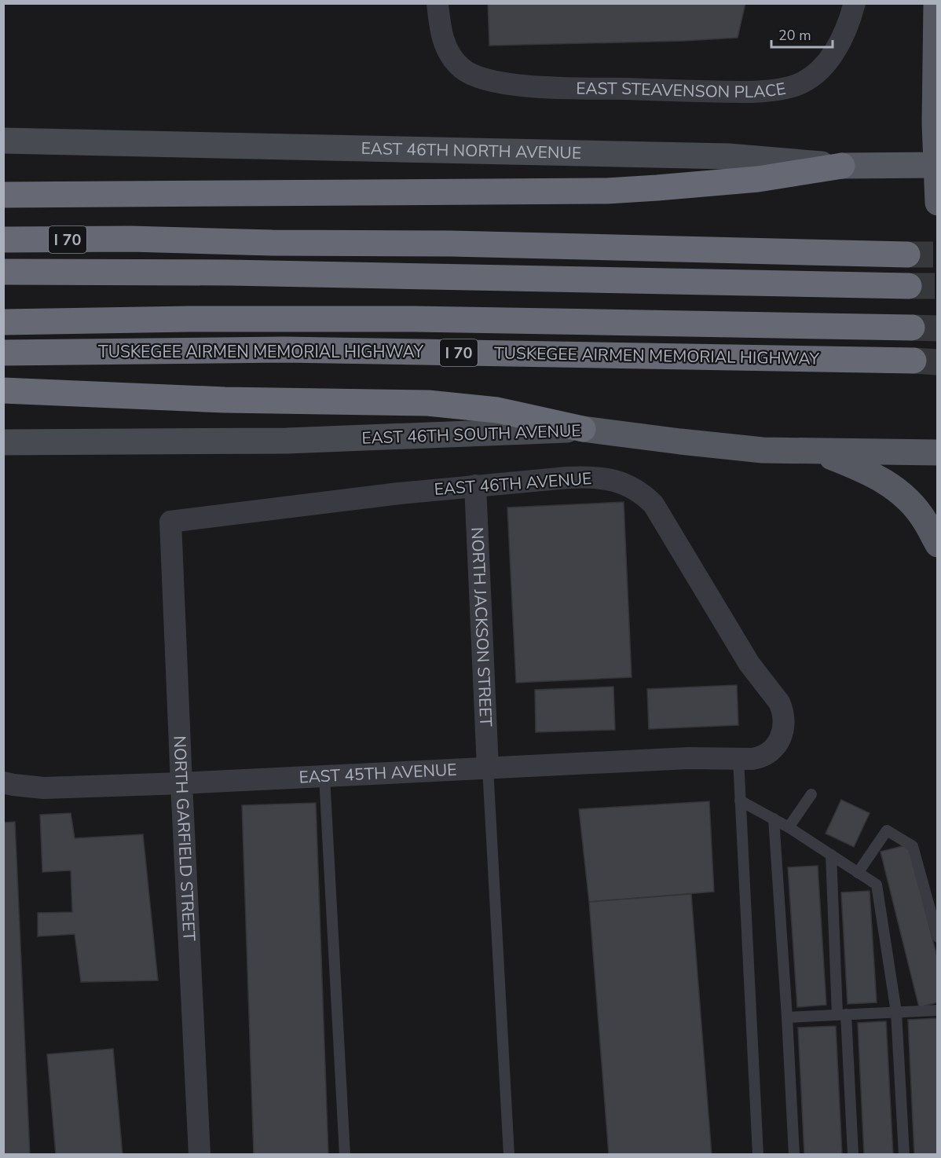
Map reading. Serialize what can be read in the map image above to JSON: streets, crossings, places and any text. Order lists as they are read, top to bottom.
{
  "streets": {
    "highway": ["I 70", "TUSKEGEE AIRMEN MEMORIAL HIGHWAY"],
    "main road": ["EAST 46TH NORTH AVENUE", "EAST 46TH SOUTH AVENUE"],
    "street": [
      "EAST STEAVENSON PLACE",
      "EAST 46TH AVENUE",
      "NORTH JACKSON STREET",
      "EAST 45TH AVENUE",
      "NORTH GARFIELD STREET"
    ]
  },
  "crossings": [
    ["EAST 46TH AVENUE", "NORTH JACKSON STREET"],
    ["EAST 46TH AVENUE", "EAST 45TH AVENUE"],
    ["EAST 46TH AVENUE", "NORTH GARFIELD STREET"],
    ["NORTH JACKSON STREET", "EAST 45TH AVENUE"],
    ["EAST 45TH AVENUE", "NORTH GARFIELD STREET"]
  ],
  "scale_bar": "20 m"
}
